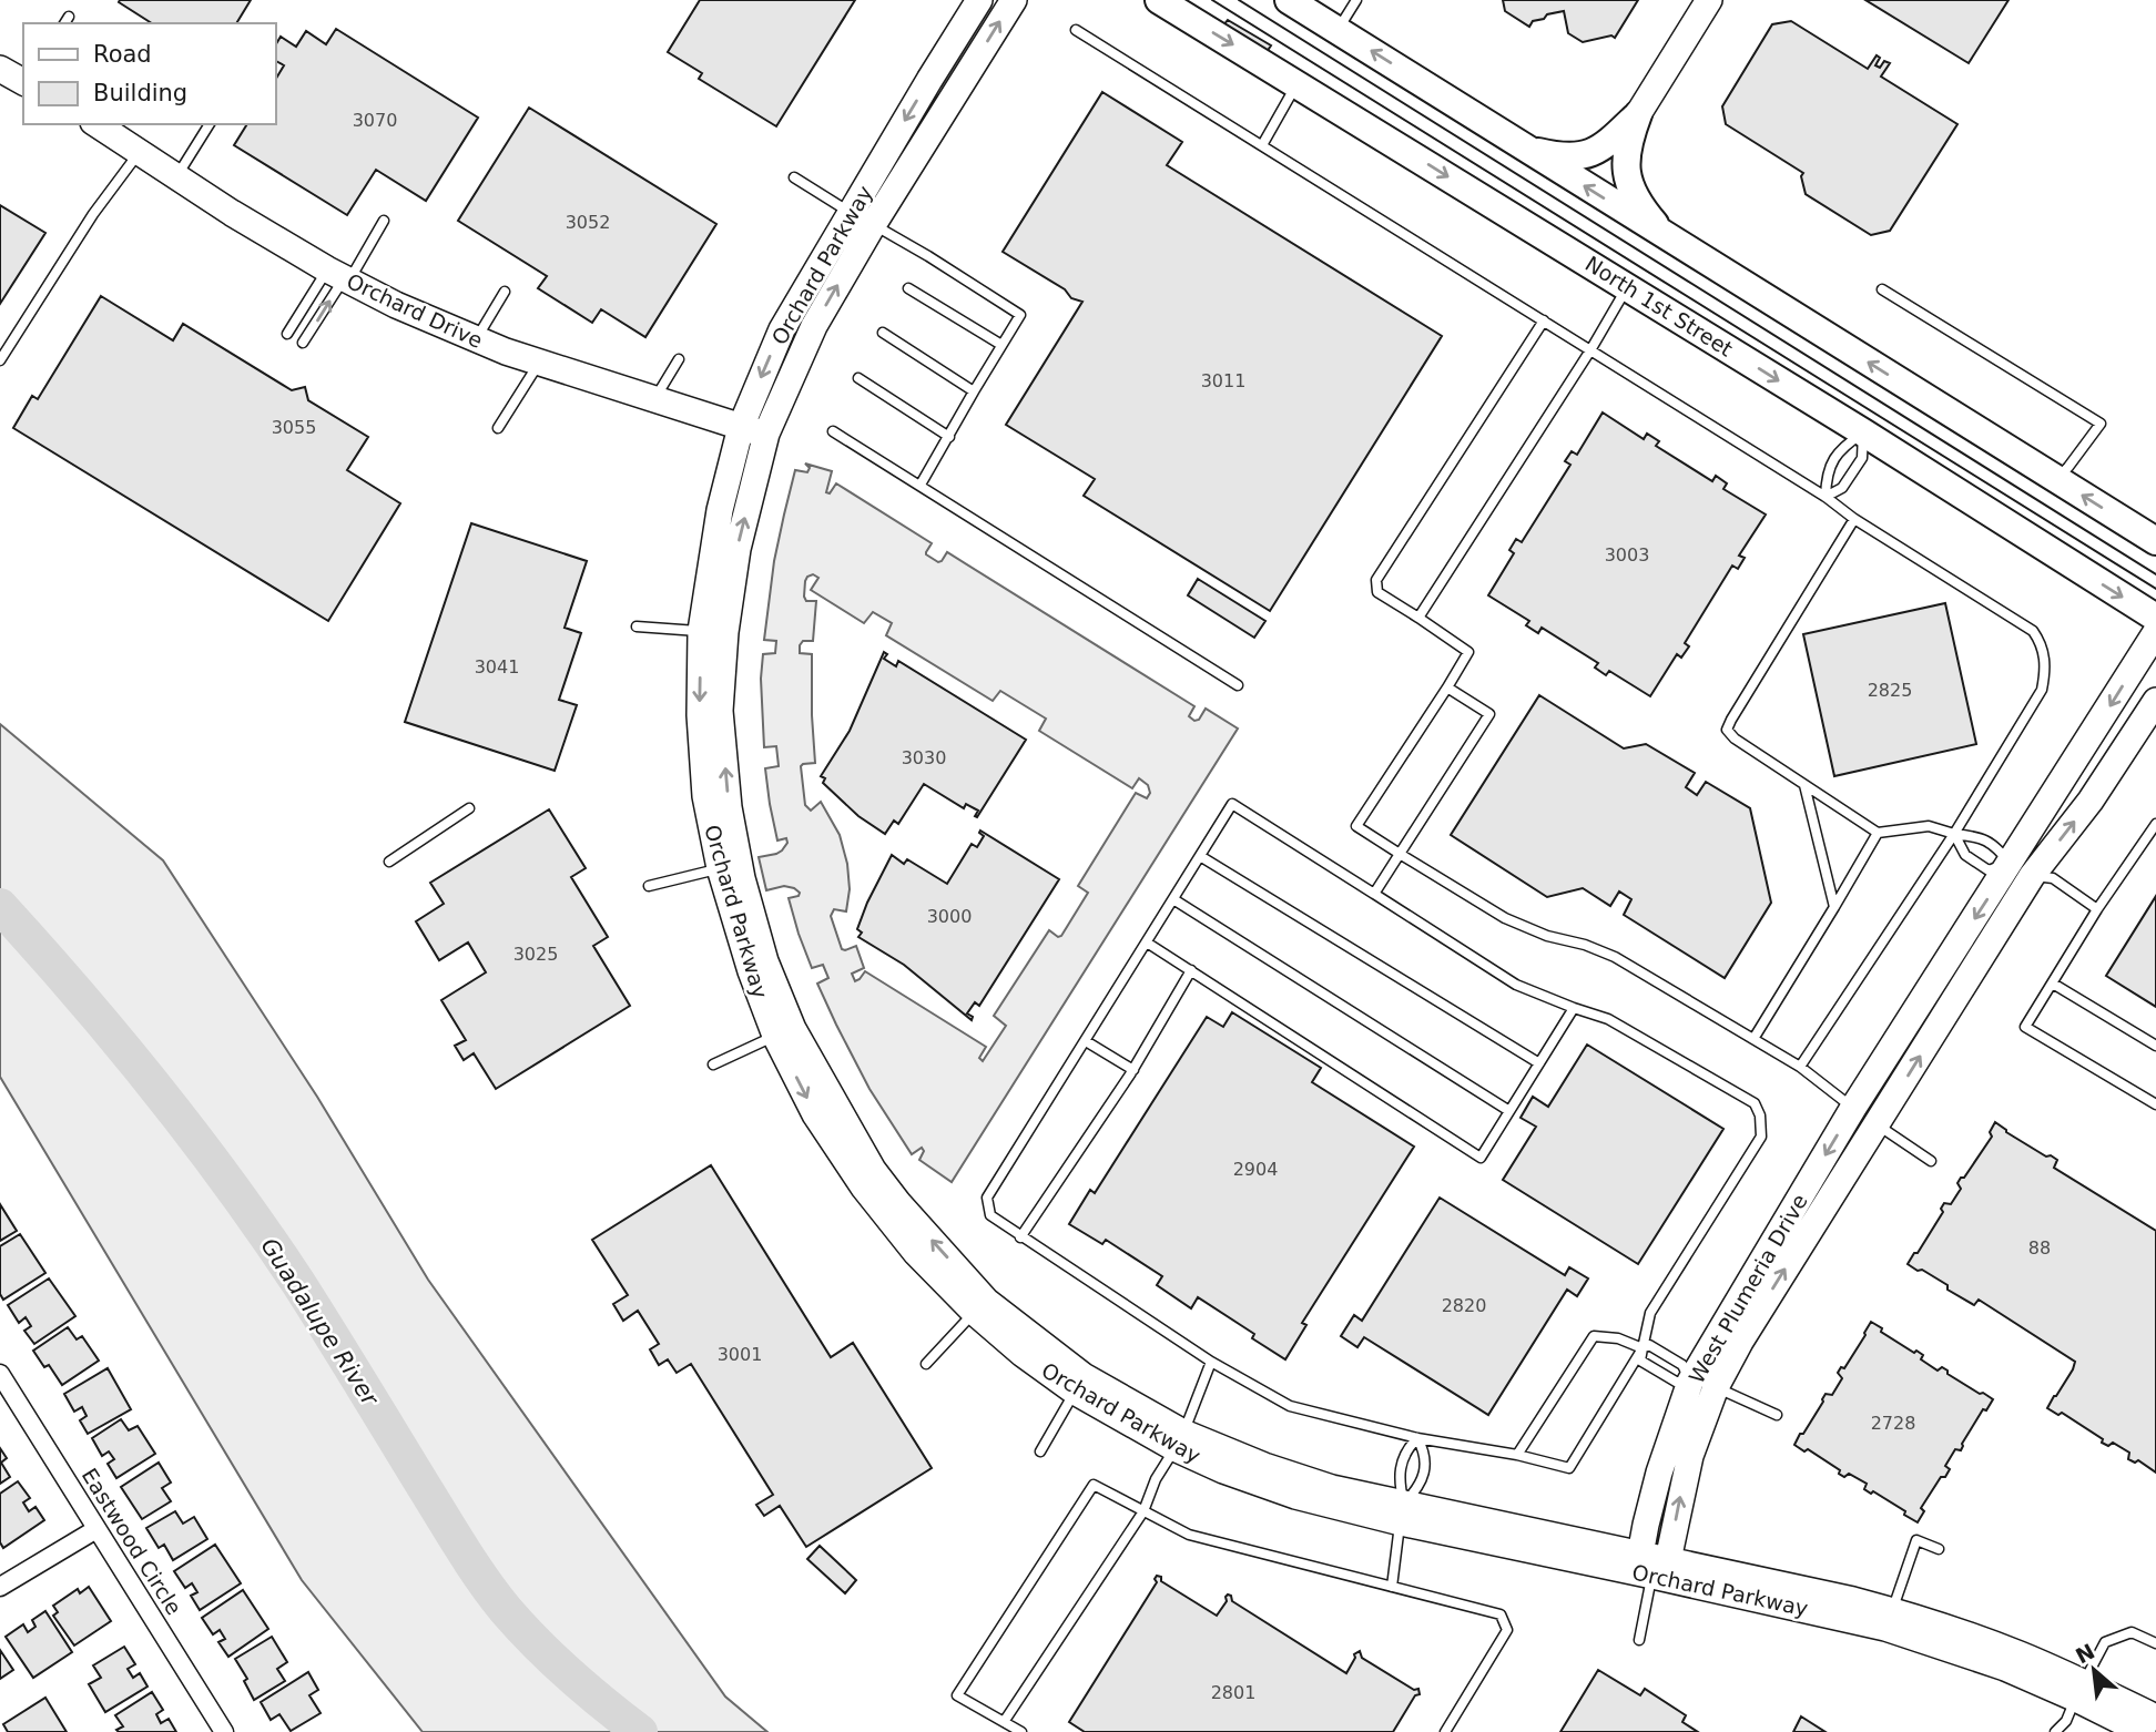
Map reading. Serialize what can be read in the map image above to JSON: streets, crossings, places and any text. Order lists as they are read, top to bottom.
{
  "streets": {
    "main road": [
      "Orchard Parkway",
      "North 1st Street",
      "Orchard Drive",
      "West Plumeria Drive"
    ],
    "street": ["Eastwood Circle"]
  },
  "crossings": [
    ["Orchard Parkway", "Orchard Drive"],
    ["Orchard Parkway", "West Plumeria Drive"]
  ],
  "water": ["Guadalupe River"],
  "house_numbers": [
    "3070",
    "3052",
    "3011",
    "3055",
    "3003",
    "3041",
    "2825",
    "3030",
    "3000",
    "3025",
    "2904",
    "88",
    "2820",
    "3001",
    "2728",
    "2801"
  ],
  "legend": ["Road", "Building"],
  "north": "top left"
}
